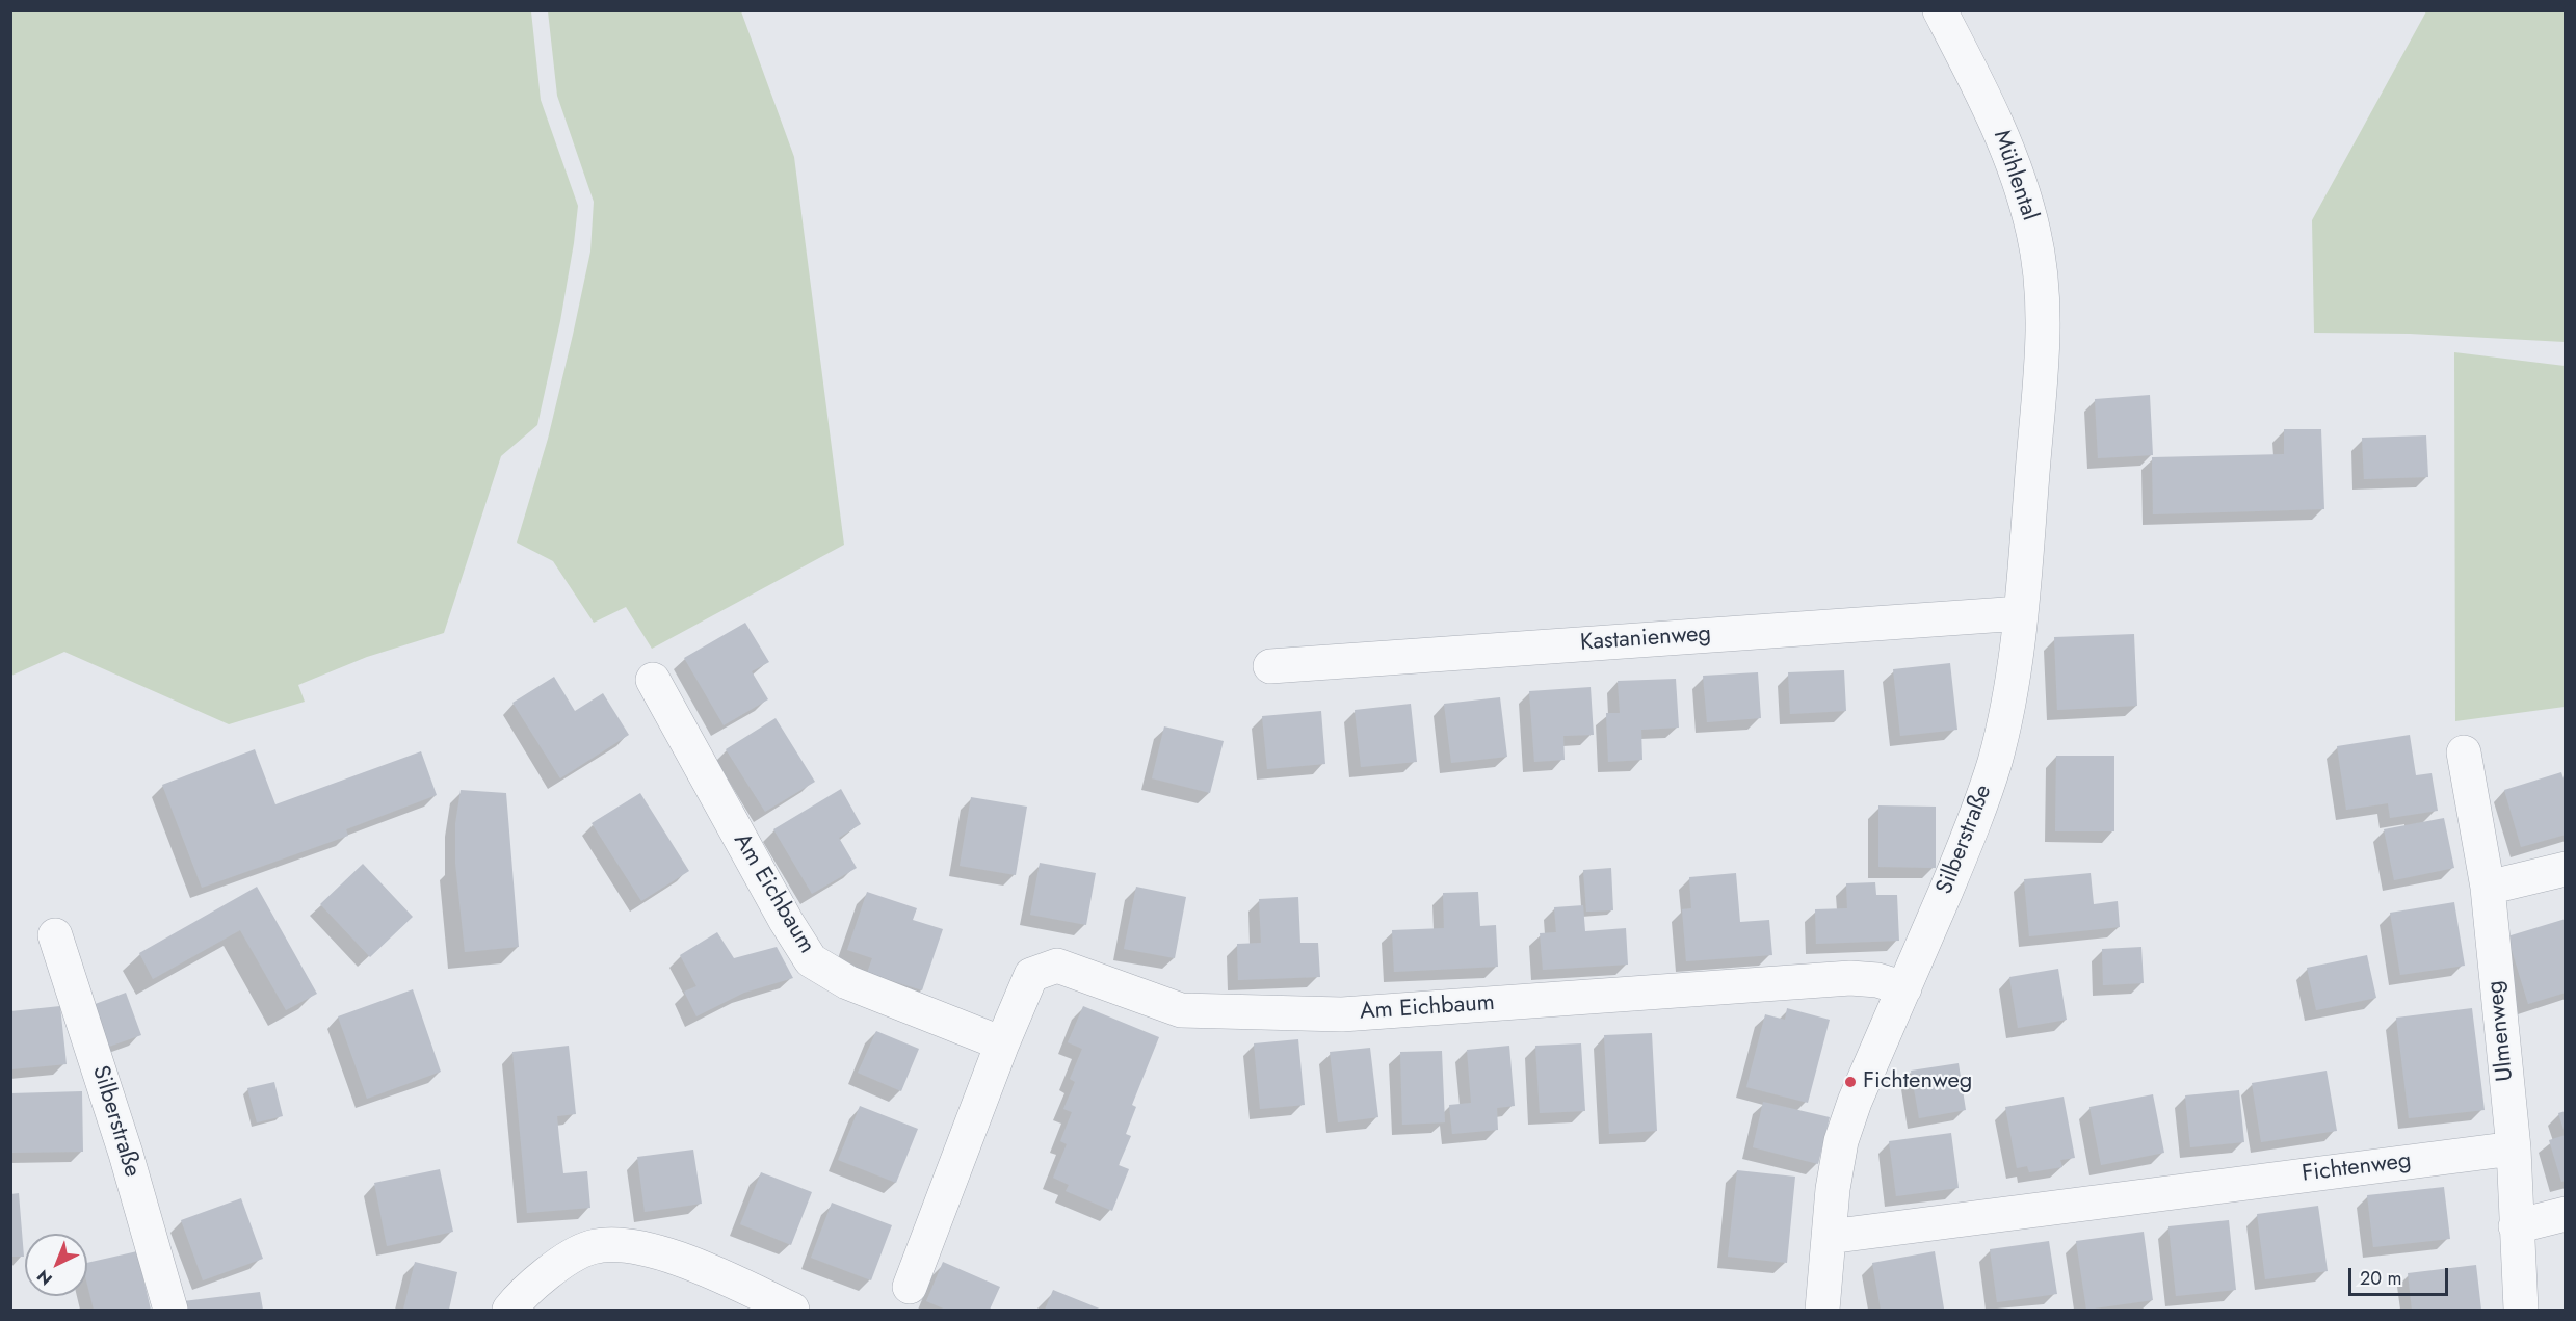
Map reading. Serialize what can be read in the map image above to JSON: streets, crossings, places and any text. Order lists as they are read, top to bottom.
{
  "streets": {
    "street": [
      "Mühlental",
      "Kastanienweg",
      "Silberstraße",
      "Am Eichbaum",
      "Ulmenweg",
      "Fichtenweg"
    ]
  },
  "crossings": [
    ["Mühlental", "Silberstraße"],
    ["Kastanienweg", "Silberstraße"],
    ["Silberstraße", "Am Eichbaum"],
    ["Silberstraße", "Fichtenweg"],
    ["Ulmenweg", "Fichtenweg"]
  ],
  "places": ["Fichtenweg"],
  "scale_bar": "20 m",
  "north": "bottom left"
}
